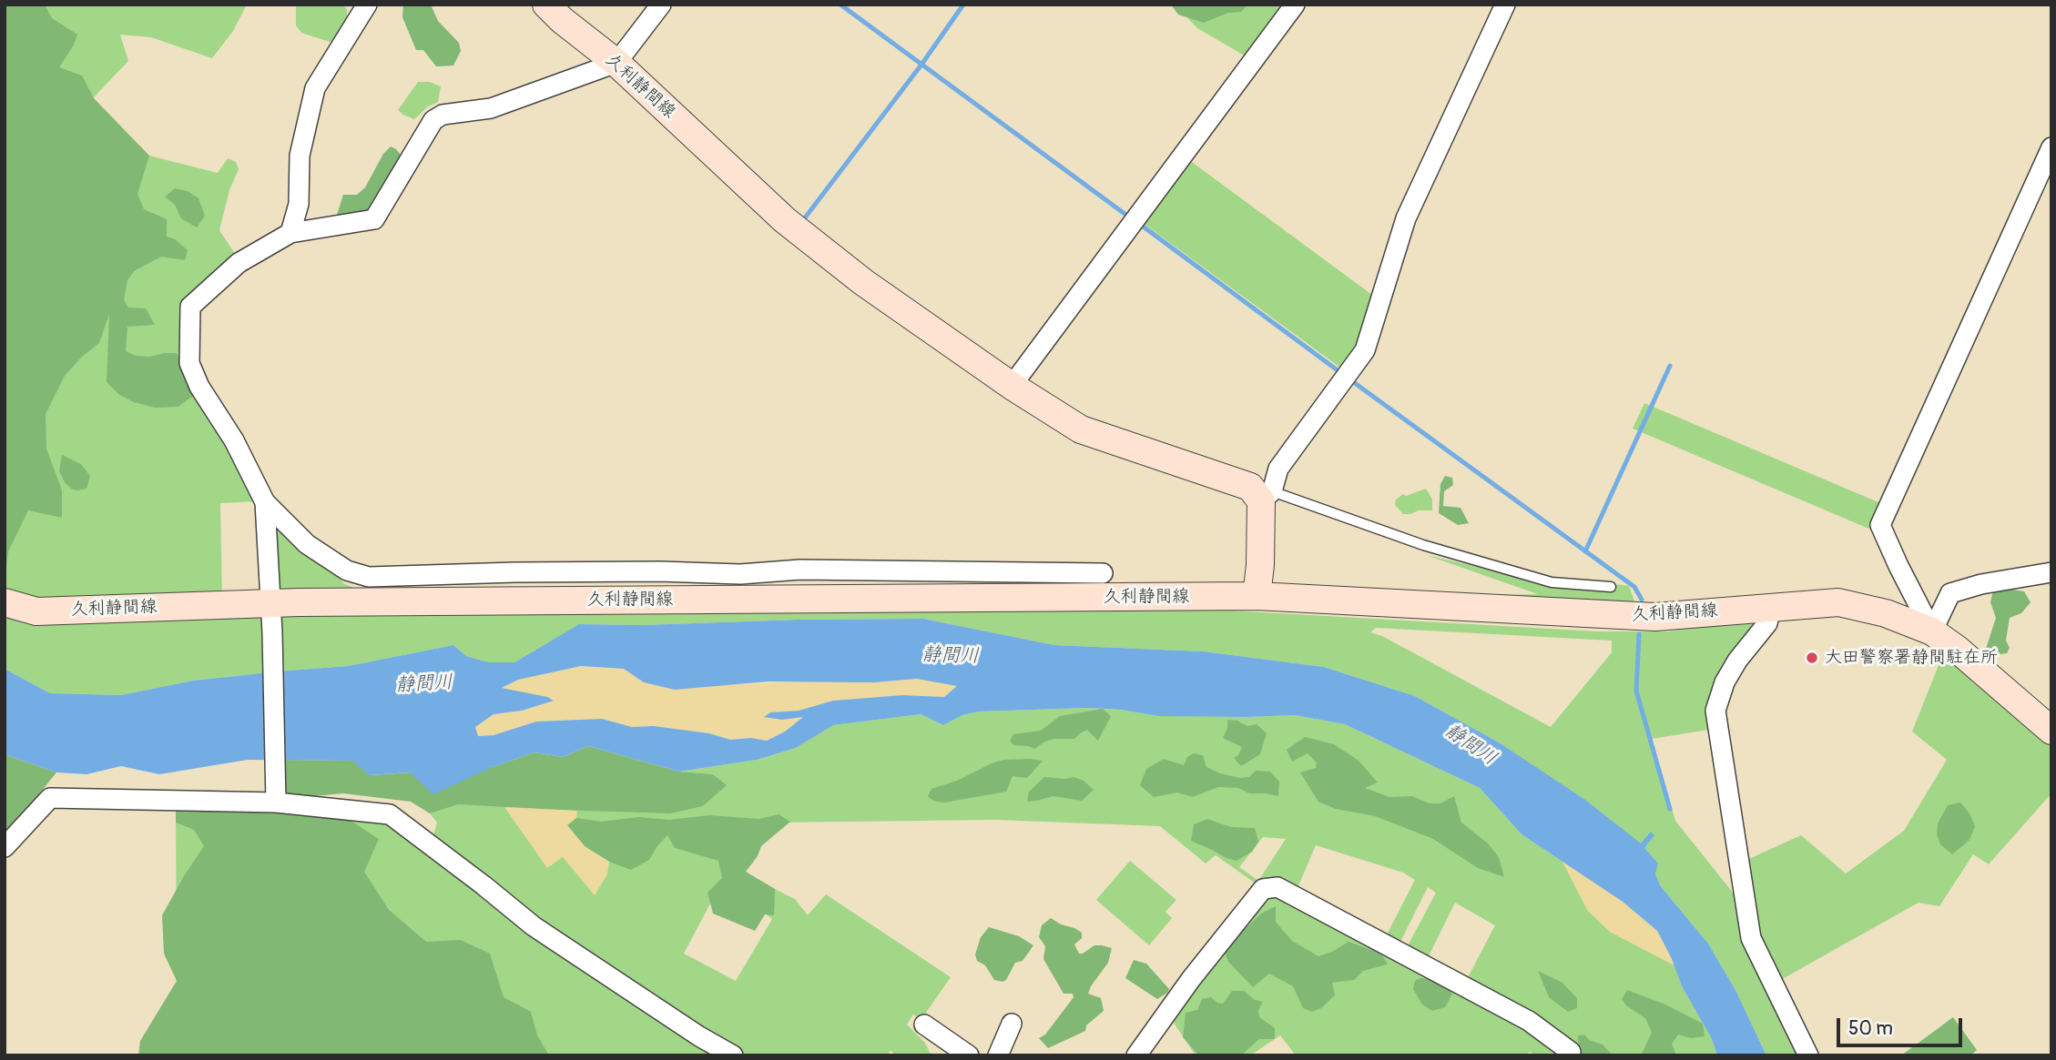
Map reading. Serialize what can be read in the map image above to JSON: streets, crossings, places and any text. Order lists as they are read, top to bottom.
{
  "streets": {
    "main road": ["久利静間線"]
  },
  "water": ["静間川"],
  "places": ["大田警察署静間駐在所"],
  "scale_bar": "50 m"
}
